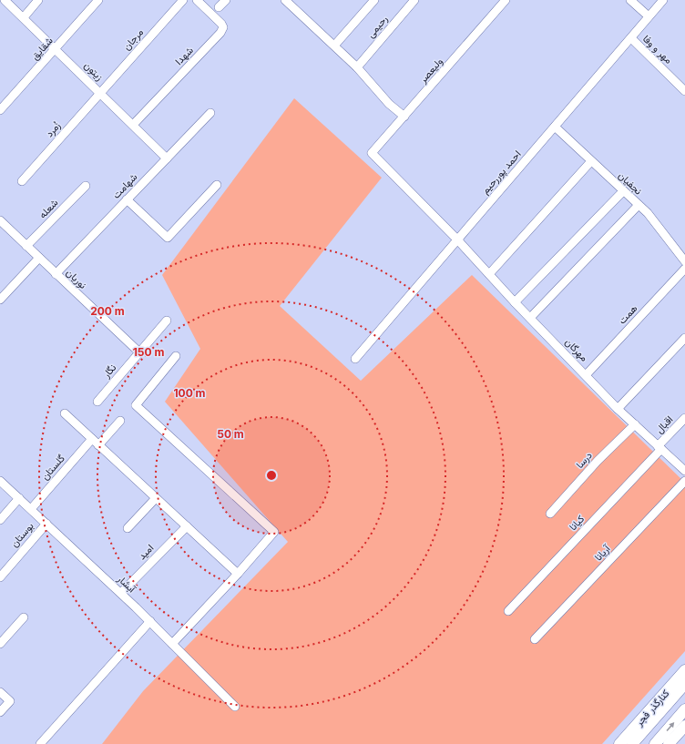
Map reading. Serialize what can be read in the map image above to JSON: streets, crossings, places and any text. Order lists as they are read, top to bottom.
{
  "streets": {
    "street": [
      "رحیمی",
      "مرجان",
      "شقایق",
      "مهر و وفا",
      "شهدا",
      "ولیعصر",
      "زیتون",
      "زُمرد",
      "احمد پوررحیم",
      "نجفیان",
      "شهامت",
      "شعله",
      "نوریان",
      "همت",
      "مهرگان",
      "نگار",
      "اقبال",
      "درسا",
      "گلستان",
      "کیانا",
      "بوستان",
      "امید",
      "آریانا",
      "آبشار",
      "کنارگذر فجر"
    ]
  },
  "crossings": [
    ["مرجان", "زیتون"],
    ["مرجان", "زُمرد"],
    ["شقایق", "زیتون"],
    ["مهر و وفا", "احمد پوررحیم"],
    ["شهدا", "زیتون"],
    ["ولیعصر", "مهرگان"],
    ["زیتون", "زُمرد"],
    ["زیتون", "شهامت"],
    ["احمد پوررحیم", "نجفیان"],
    ["احمد پوررحیم", "مهرگان"],
    ["شهامت", "نوریان"],
    ["شعله", "نوریان"],
    ["نوریان", "نگار"],
    ["همت", "مهرگان"],
    ["مهرگان", "اقبال"],
    ["مهرگان", "درسا"],
    ["مهرگان", "کیانا"],
    ["اقبال", "کیانا"],
    ["گلستان", "آبشار"],
    ["بوستان", "آبشار"],
    ["امید", "آبشار"]
  ],
  "rings": [
    "200 m",
    "150 m",
    "100 m",
    "50 m"
  ]
}
